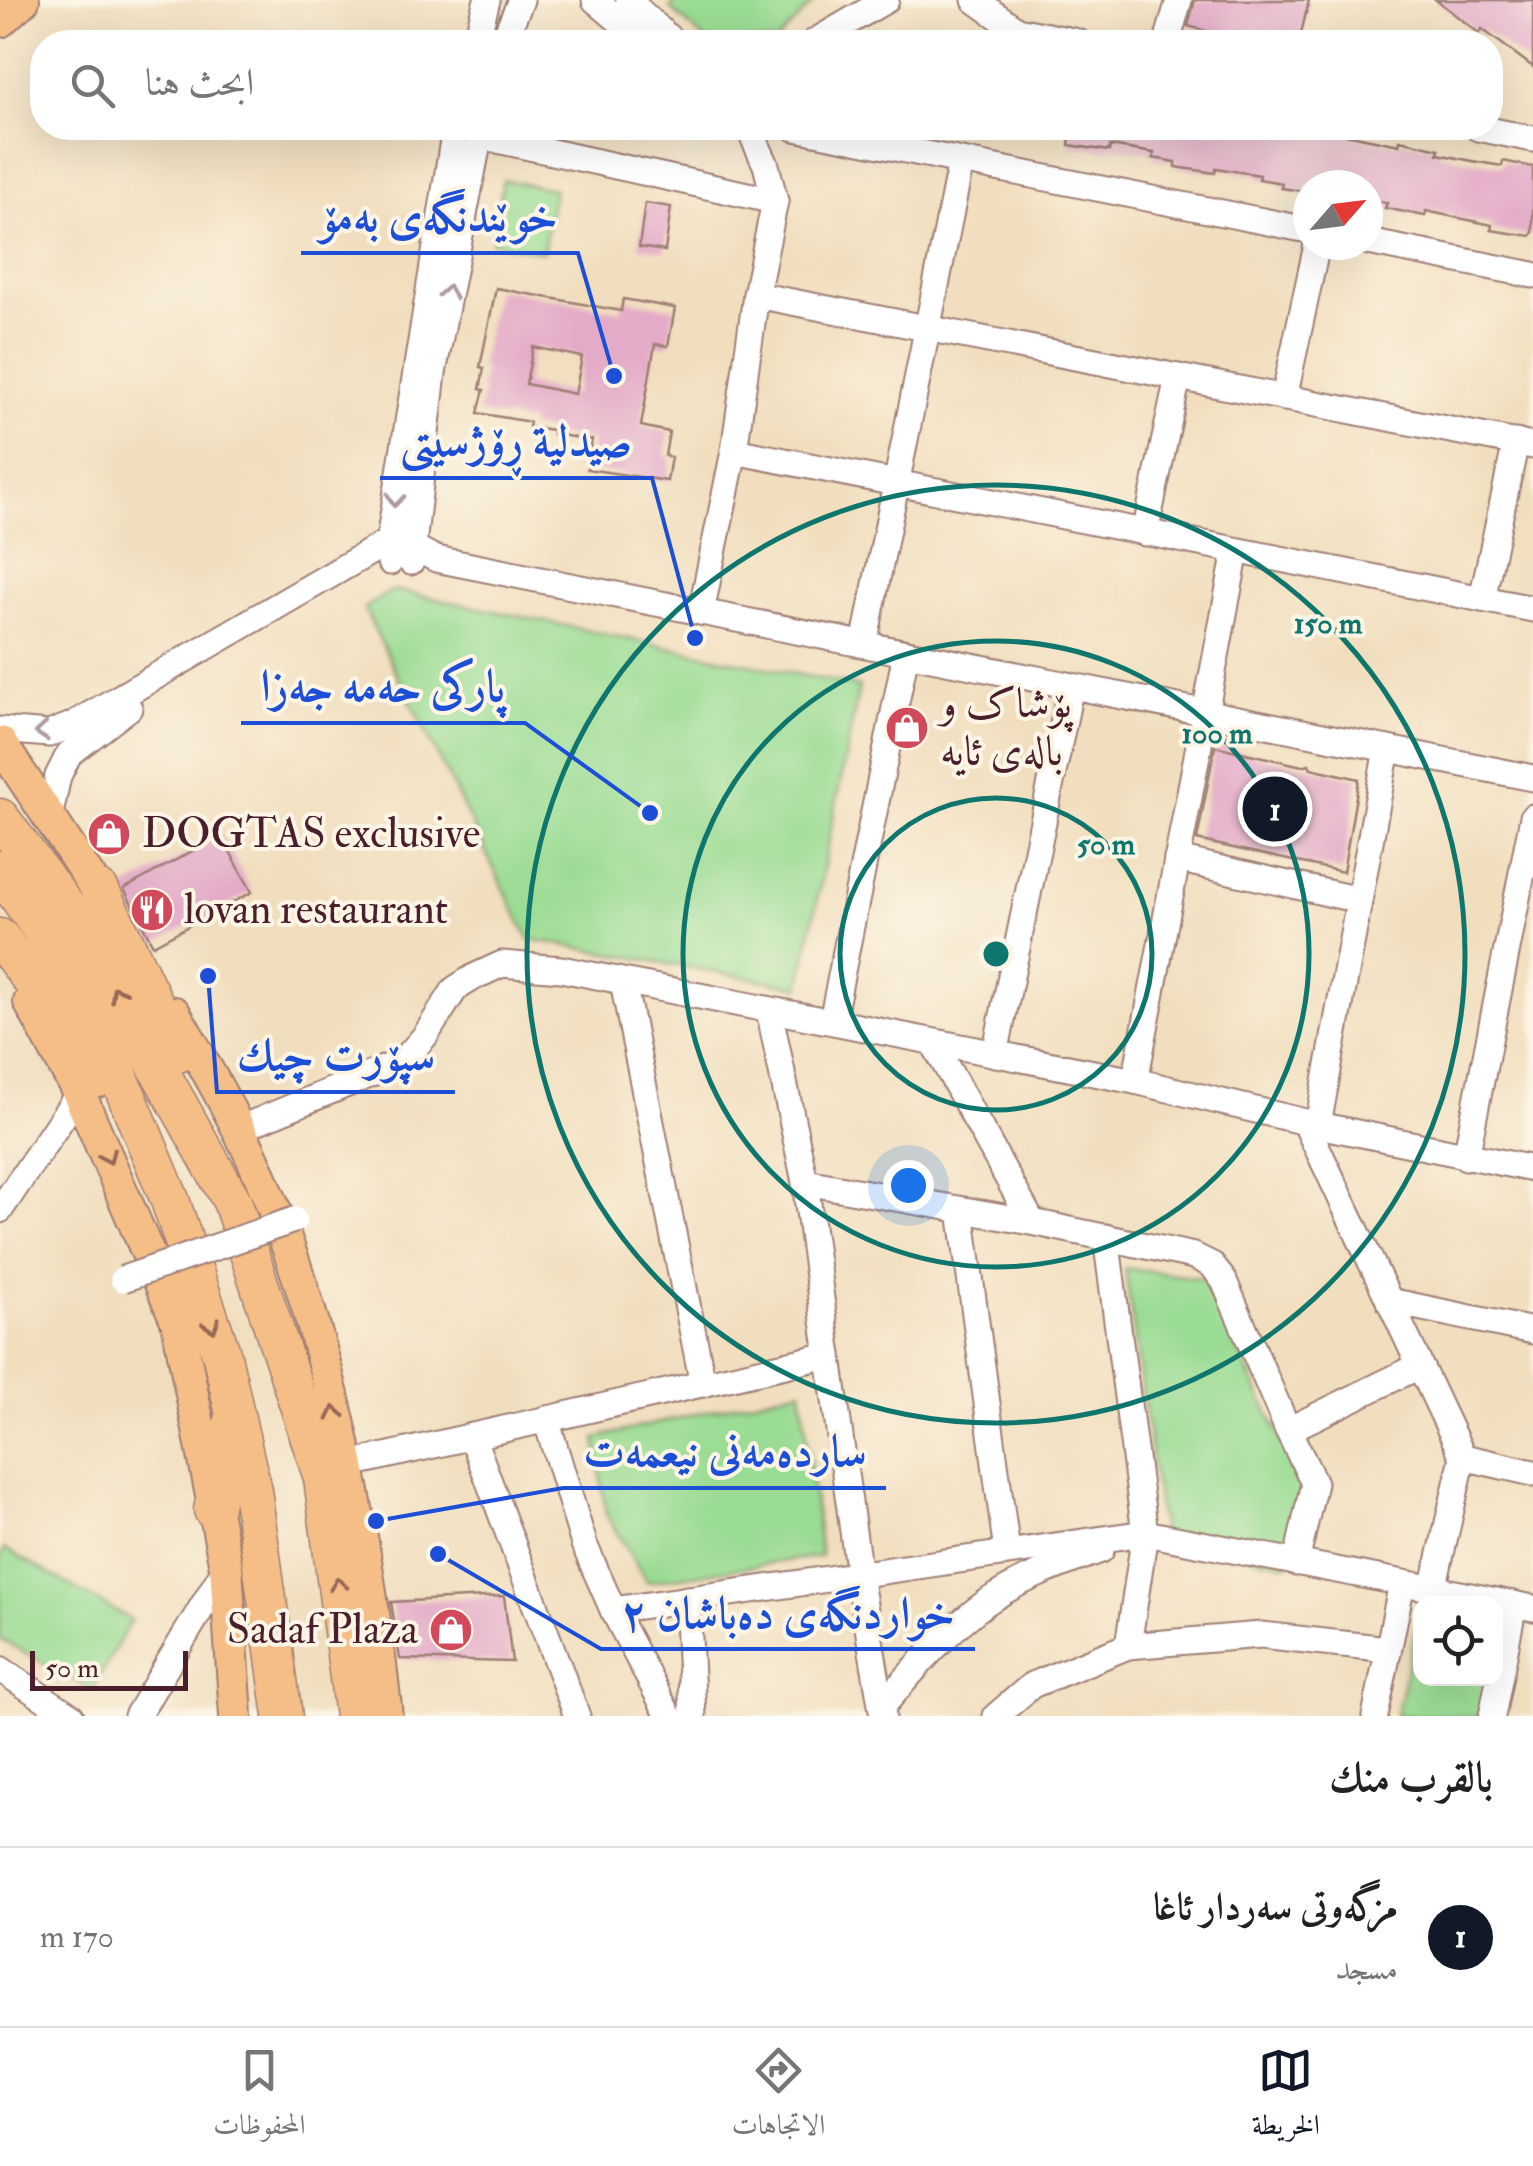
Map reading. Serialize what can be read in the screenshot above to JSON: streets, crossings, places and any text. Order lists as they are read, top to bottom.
{
  "places": {
    "other": [
      "خوێندنگەی بەمۆ",
      "صيدلية ڕۆژسیتی",
      "پارکی حەمە جەزا",
      "سپۆرت چيك",
      "ساردەمەنی نیعمەت",
      "خواردنگەی دەباشان ٢"
    ],
    "shop": ["پۆشاک و بالەی ئایە", "DOGTAS exclusive", "Sadaf Plaza"],
    "restaurant": ["lovan restaurant"]
  },
  "scale_bar": "50 m",
  "north": "top right",
  "page": {
    "search": "ابحث هنا",
    "pins": "1",
    "scale": "50 m",
    "heading": "بالقرب منك",
    "list": [
      {
        "mark": "1",
        "name": "مزگەوتی سەردار ئاغا",
        "note": "مسجد",
        "value": "170 m"
      }
    ],
    "nav": ["الخريطة", "الاتجاهات", "المحفوظات"]
  },
  "rings": ["150 m", "100 m", "50 m"]
}
